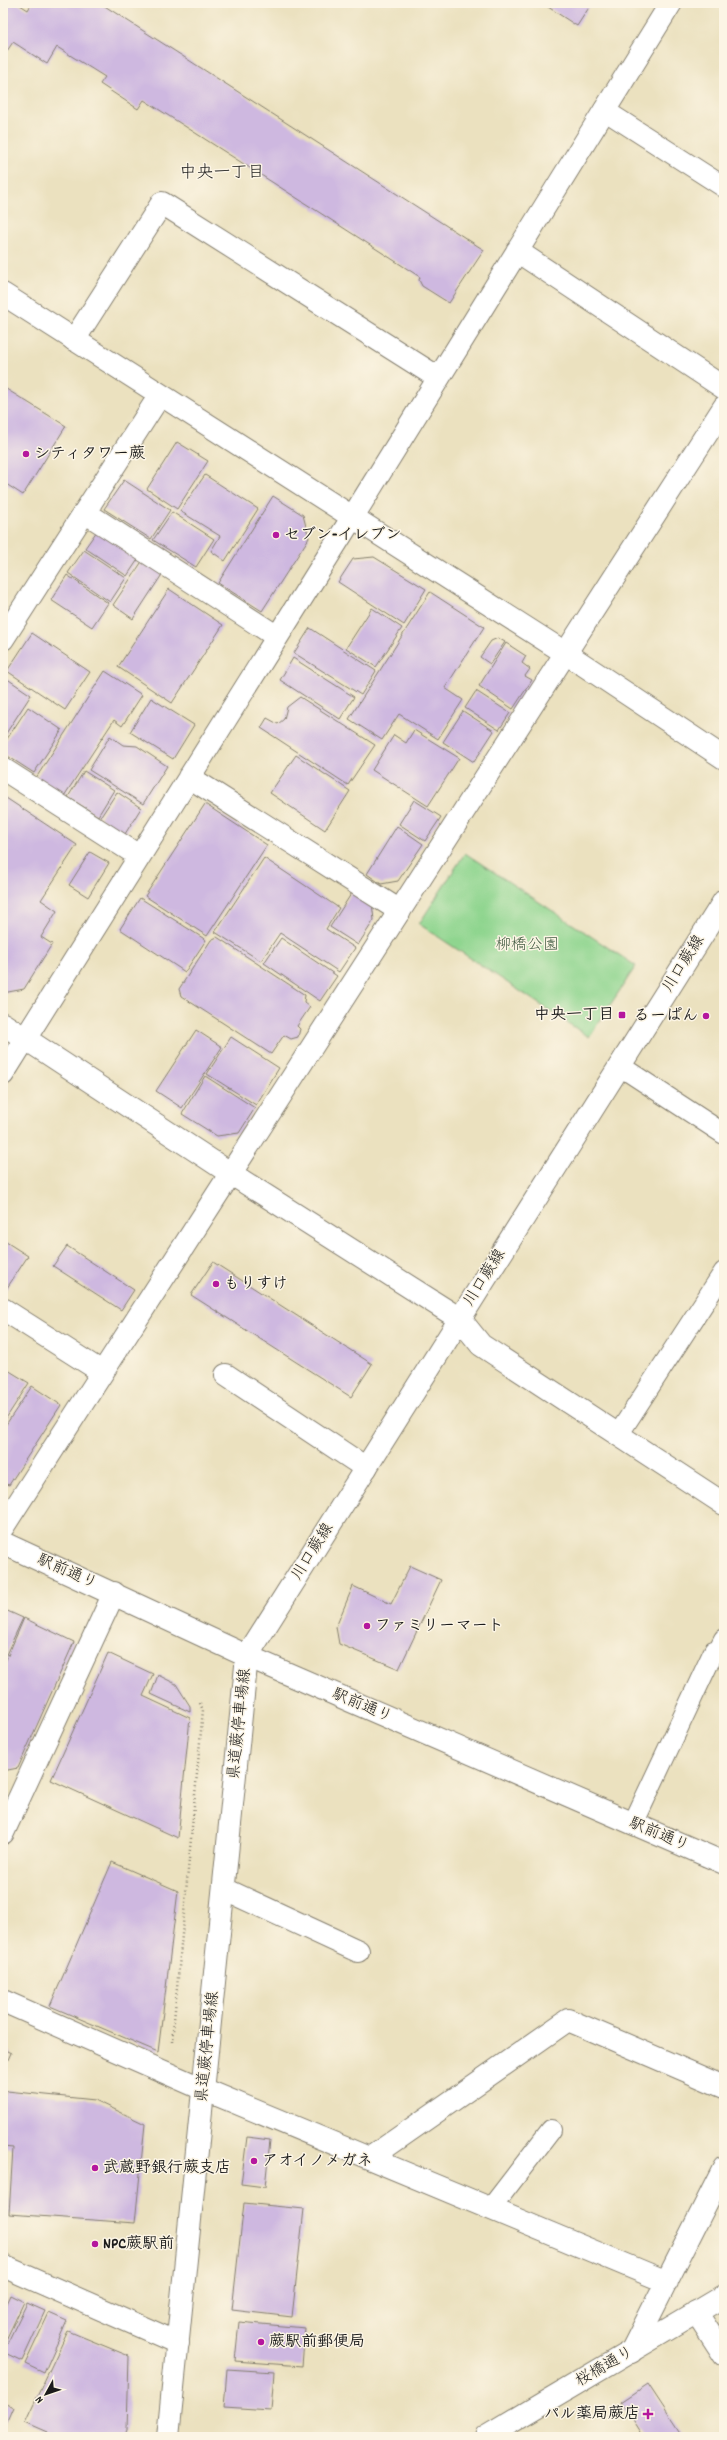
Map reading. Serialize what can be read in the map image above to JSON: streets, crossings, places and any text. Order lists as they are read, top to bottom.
{
  "streets": {
    "street": [
      "川口蕨線",
      "駅前通り",
      "県道蕨停車場線",
      "桜橋通り"
    ]
  },
  "crossings": [
    ["川口蕨線", "駅前通り"],
    ["川口蕨線", "県道蕨停車場線"],
    ["駅前通り", "県道蕨停車場線"]
  ],
  "districts": ["中央一丁目"],
  "parks": ["柳橋公園"],
  "places": {
    "other": [
      "シティタワー蕨",
      "セブン-イレブン",
      "るーぱん",
      "もりすけ",
      "ファミリーマート",
      "アオイノメガネ",
      "武蔵野銀行蕨支店",
      "NPC蕨駅前",
      "蕨駅前郵便局"
    ],
    "transit": ["中央一丁目"],
    "health": ["パル薬局蕨店"]
  },
  "north": "bottom left"
}
